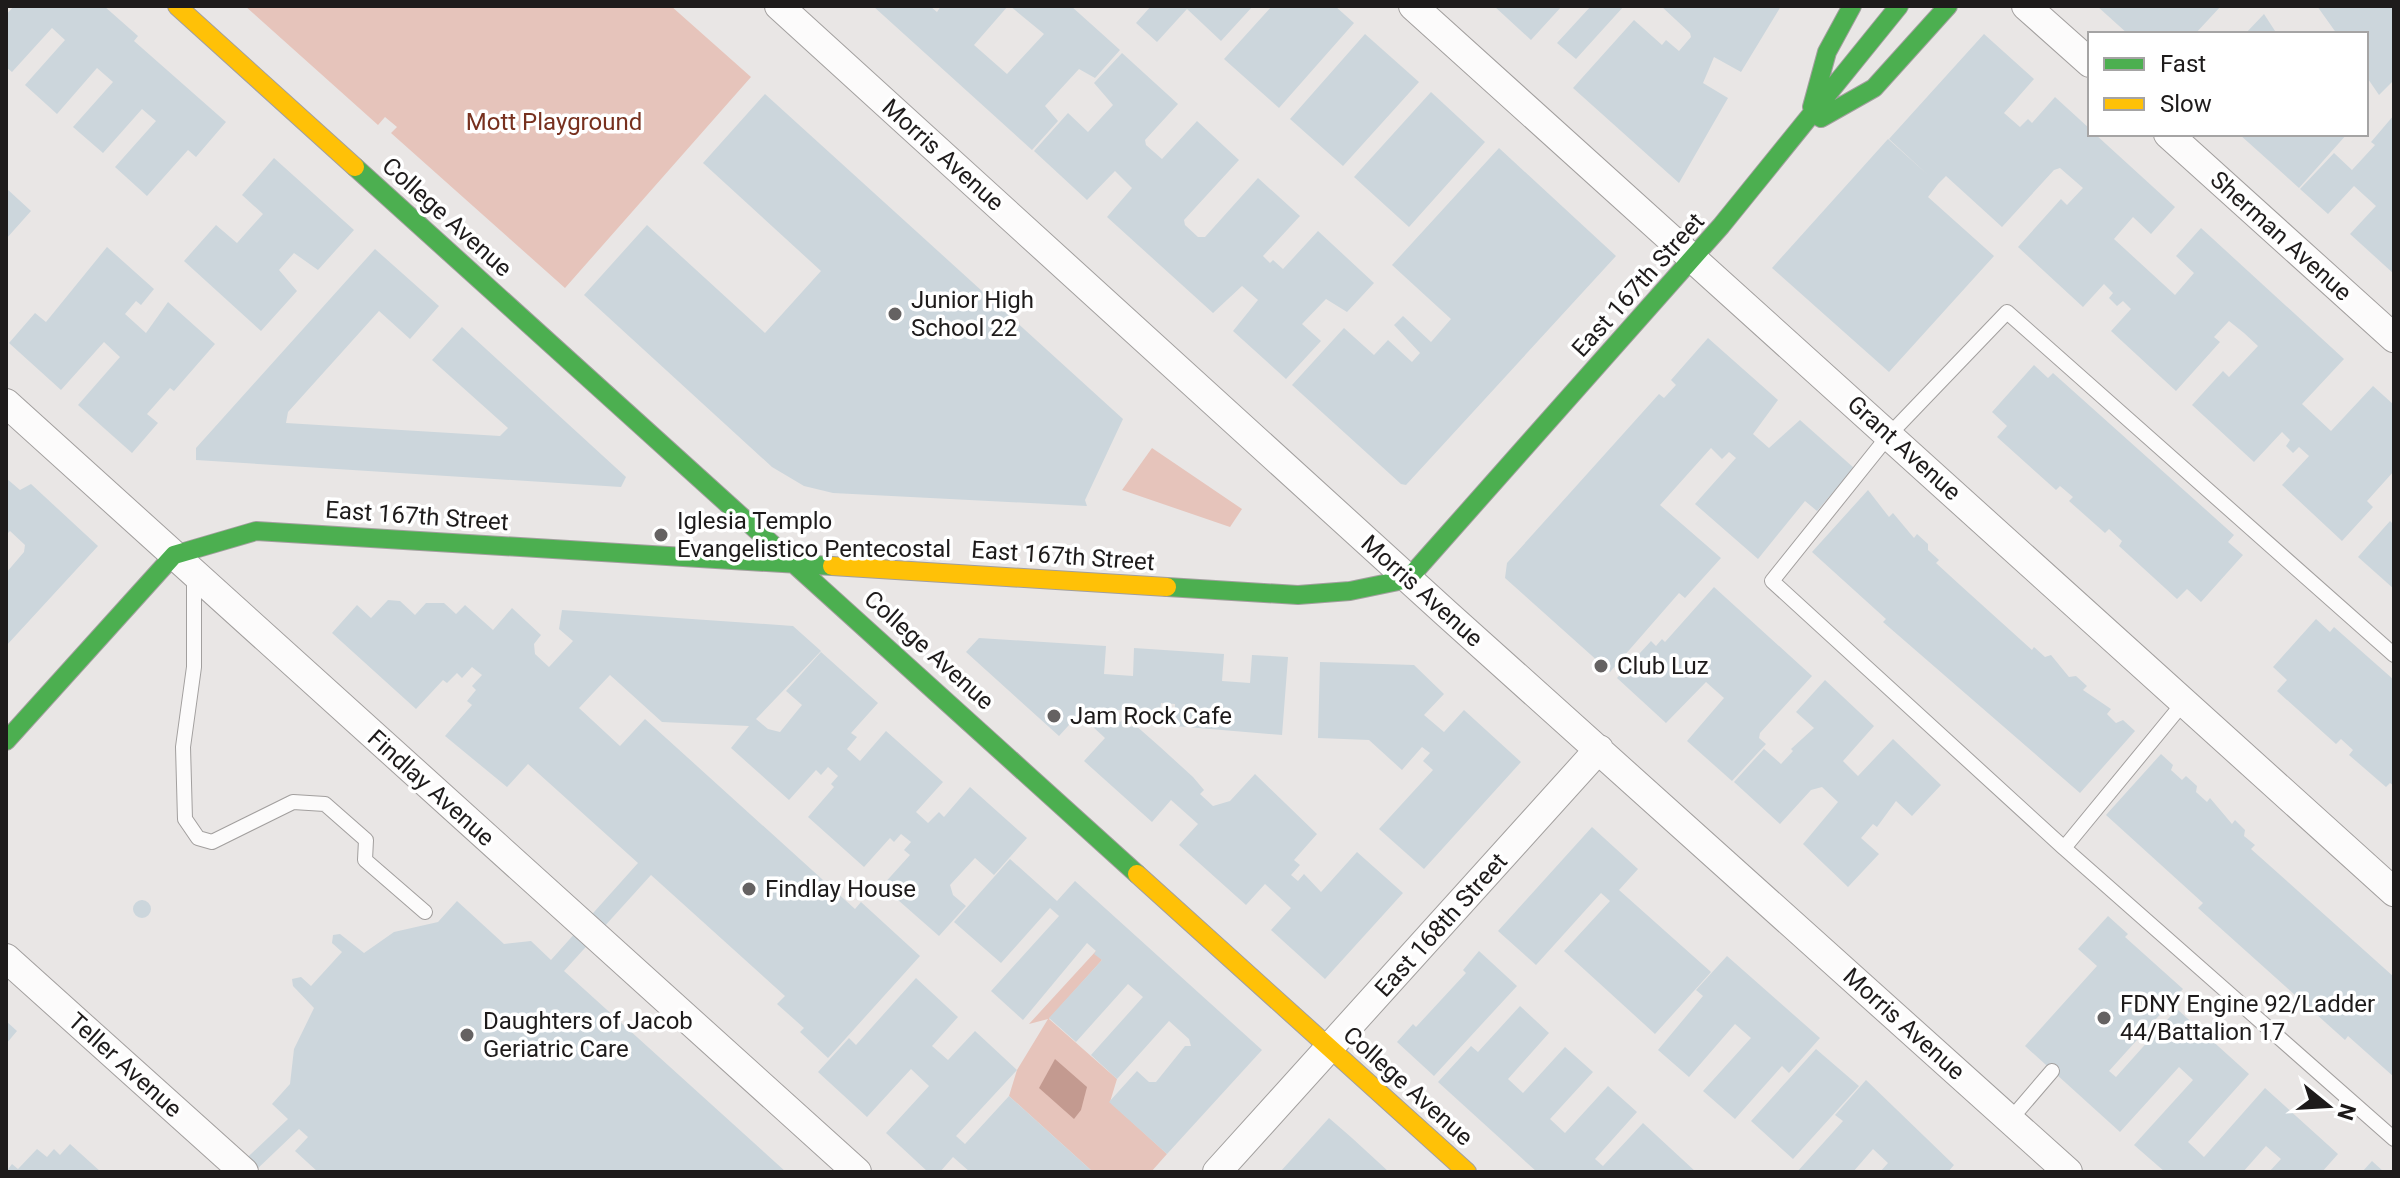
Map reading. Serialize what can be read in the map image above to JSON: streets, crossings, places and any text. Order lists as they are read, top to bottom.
{
  "streets": {
    "street": [
      "Morris Avenue",
      "College Avenue",
      "Sherman Avenue",
      "East 167th Street",
      "Grant Avenue",
      "Findlay Avenue",
      "East 168th Street",
      "Teller Avenue"
    ]
  },
  "crossings": [
    ["Morris Avenue", "East 167th Street"],
    ["Morris Avenue", "East 168th Street"],
    ["College Avenue", "East 167th Street"],
    ["College Avenue", "East 168th Street"],
    ["East 167th Street", "Grant Avenue"],
    ["East 167th Street", "Findlay Avenue"]
  ],
  "parks": ["Mott Playground"],
  "places": [
    "Junior High School 22",
    "Iglesia Templo Evangelistico Pentecostal",
    "Club Luz",
    "Jam Rock Cafe",
    "Findlay House",
    "FDNY Engine 92/Ladder 44/Battalion 17",
    "Daughters of Jacob Geriatric Care"
  ],
  "legend": ["Fast", "Slow"],
  "north": "right"
}
